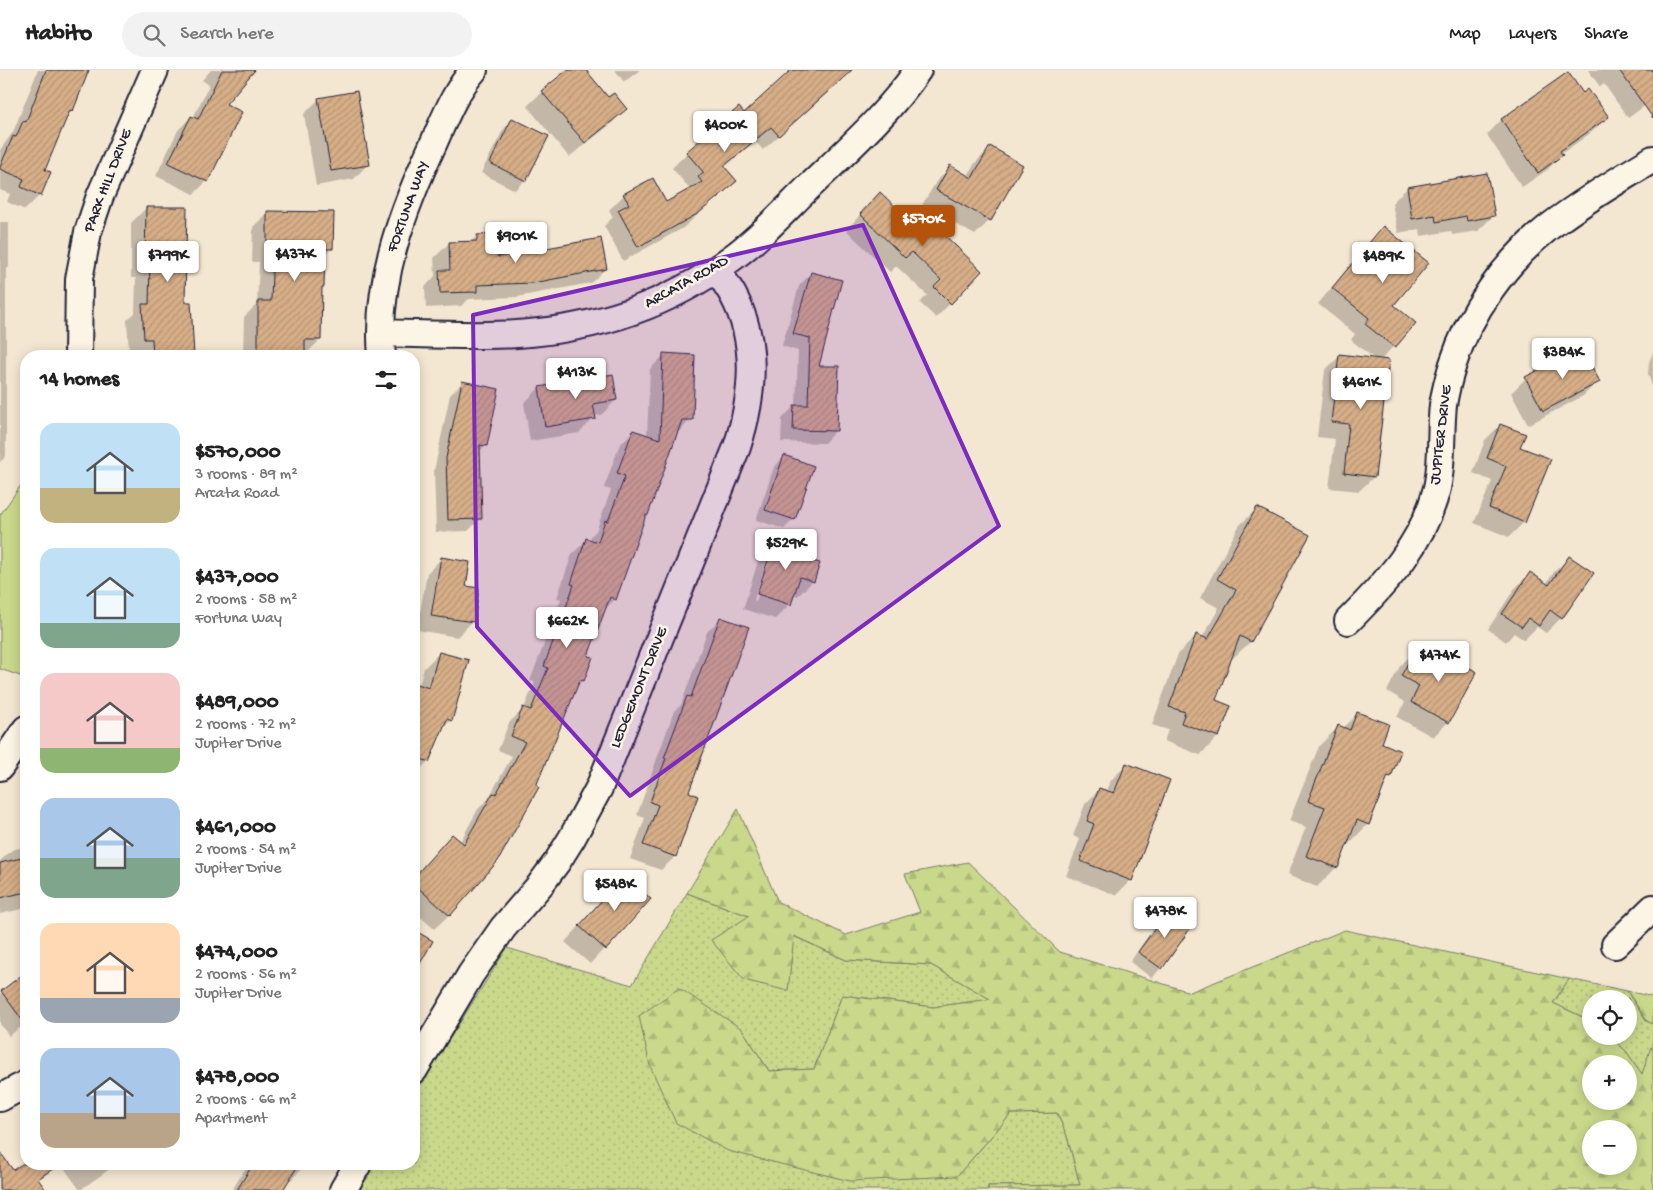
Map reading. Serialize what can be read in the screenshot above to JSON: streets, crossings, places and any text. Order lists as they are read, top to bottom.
{
  "streets": {
    "street": [
      "PARK HILL DRIVE",
      "FORTUNA WAY",
      "ARCATA ROAD",
      "JUPITER DRIVE",
      "LEDGEMONT DRIVE"
    ]
  },
  "crossings": [
    ["FORTUNA WAY", "ARCATA ROAD"],
    ["ARCATA ROAD", "LEDGEMONT DRIVE"]
  ],
  "page": {
    "header": "Habito",
    "search": "Search here",
    "nav": ["Map", "Layers", "Share"],
    "price": [
      "$400K",
      "$570K",
      "$901K",
      "$437K",
      "$799K",
      "$489K",
      "$384K",
      "$413K",
      "$461K",
      "$529K",
      "$662K",
      "$474K",
      "$548K",
      "$478K"
    ],
    "heading": "14 homes",
    "list": [
      {
        "name": "$570,000",
        "note": "3 rooms · 89 m² · Arcata Road"
      },
      {
        "name": "$437,000",
        "note": "2 rooms · 58 m² · Fortuna Way"
      },
      {
        "name": "$489,000",
        "note": "2 rooms · 72 m² · Jupiter Drive"
      },
      {
        "name": "$461,000",
        "note": "2 rooms · 54 m² · Jupiter Drive"
      },
      {
        "name": "$474,000",
        "note": "2 rooms · 56 m² · Jupiter Drive"
      },
      {
        "name": "$478,000",
        "note": "2 rooms · 66 m² · Apartment"
      }
    ],
    "map_buttons": ["+", "−"]
  }
}
